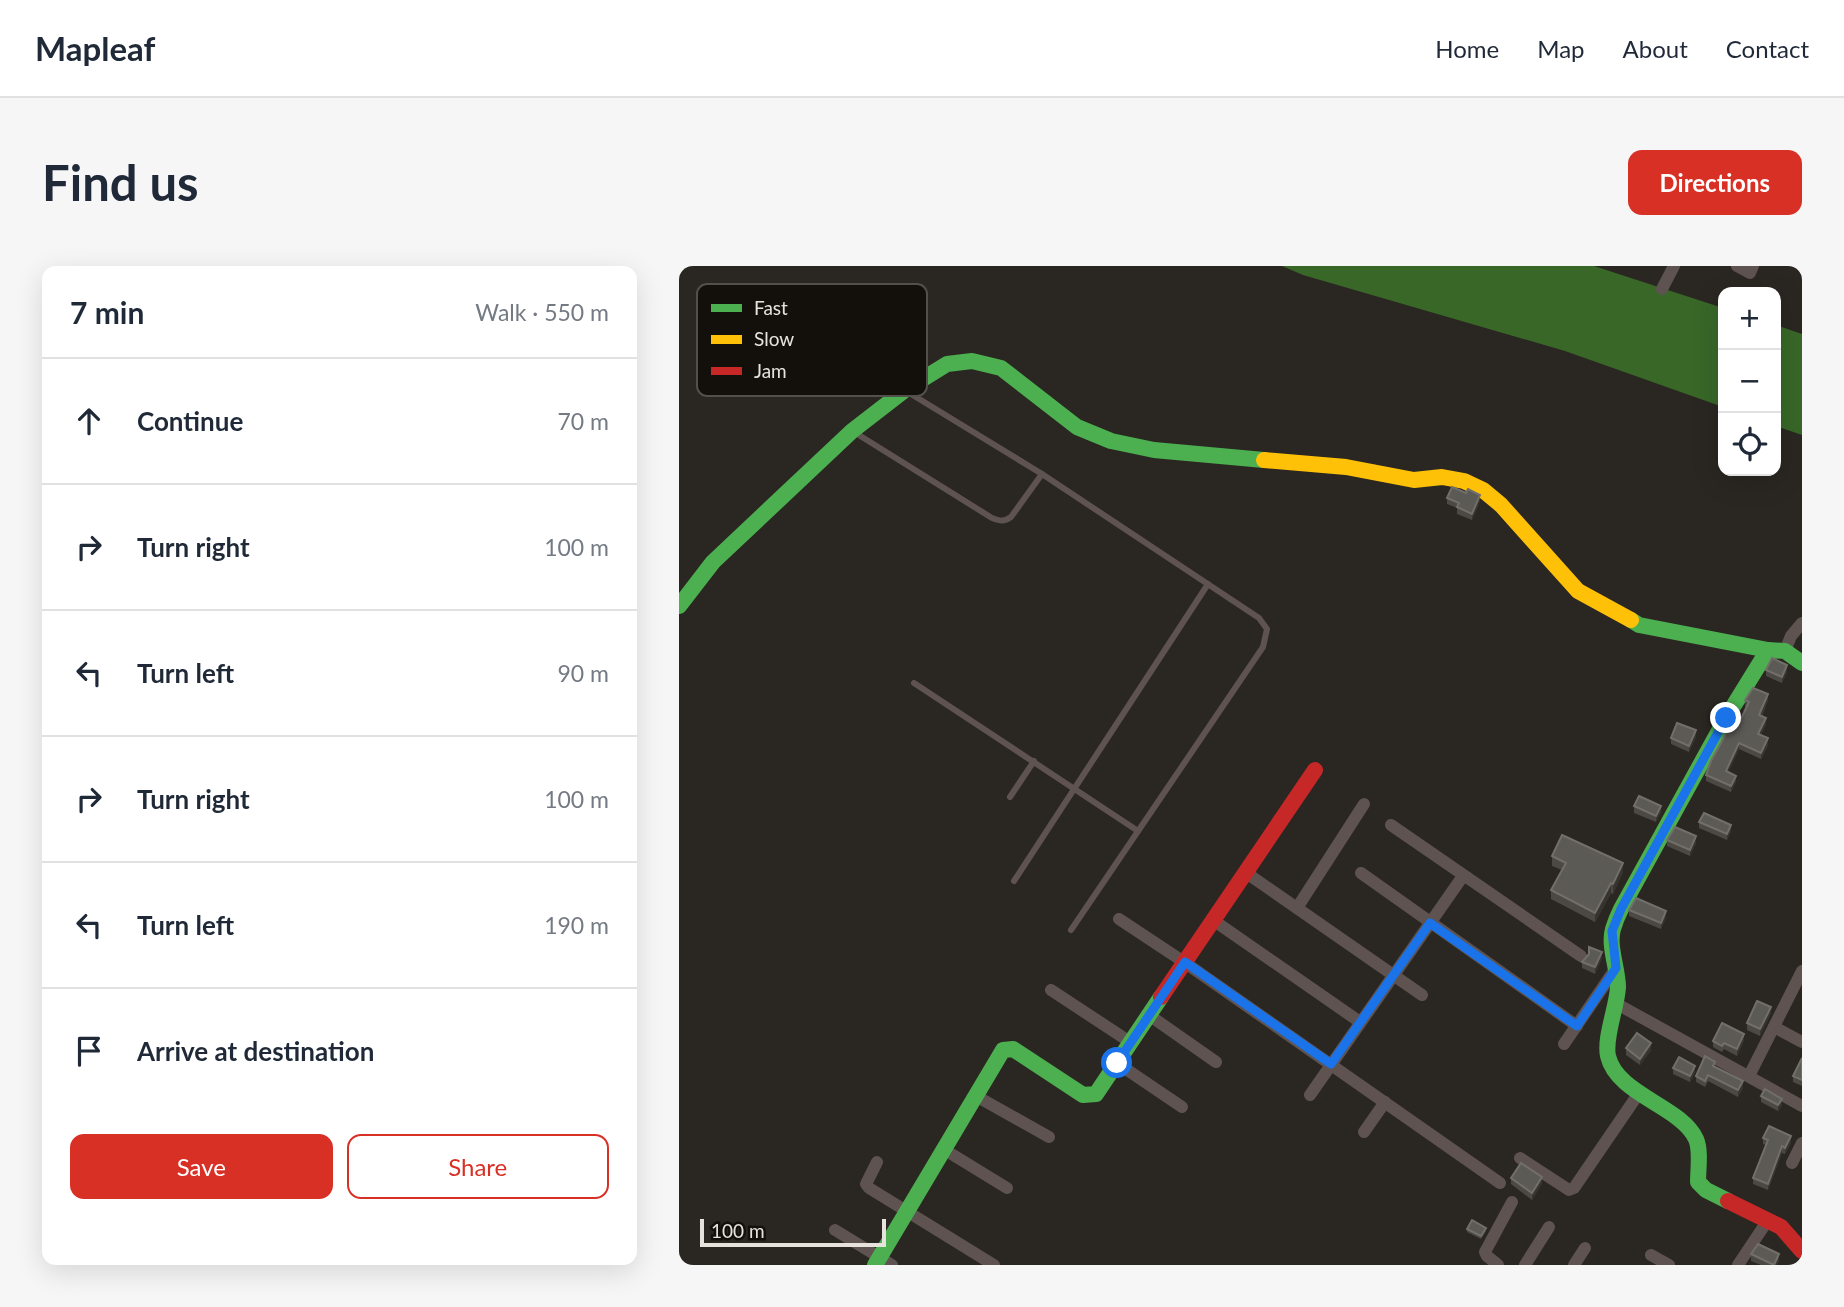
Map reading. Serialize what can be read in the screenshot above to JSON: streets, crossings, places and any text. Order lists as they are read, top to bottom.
{
  "legend": ["Fast", "Slow", "Jam"],
  "scale_bar": "100 m",
  "page": {
    "header": "Mapleaf",
    "nav": [
      "Home",
      "Map",
      "About",
      "Contact"
    ],
    "buttons": [
      "Directions",
      ["Save", "Share"]
    ],
    "title": "Find us",
    "heading": ["7 min", "Walk · 550 m"],
    "map_buttons": ["+", "−"],
    "list": [
      ["Continue", "70 m"],
      ["Turn right", "100 m"],
      ["Turn left", "90 m"],
      ["Turn right", "100 m"],
      ["Turn left", "190 m"],
      "Arrive at destination"
    ],
    "scale": "100 m"
  }
}
